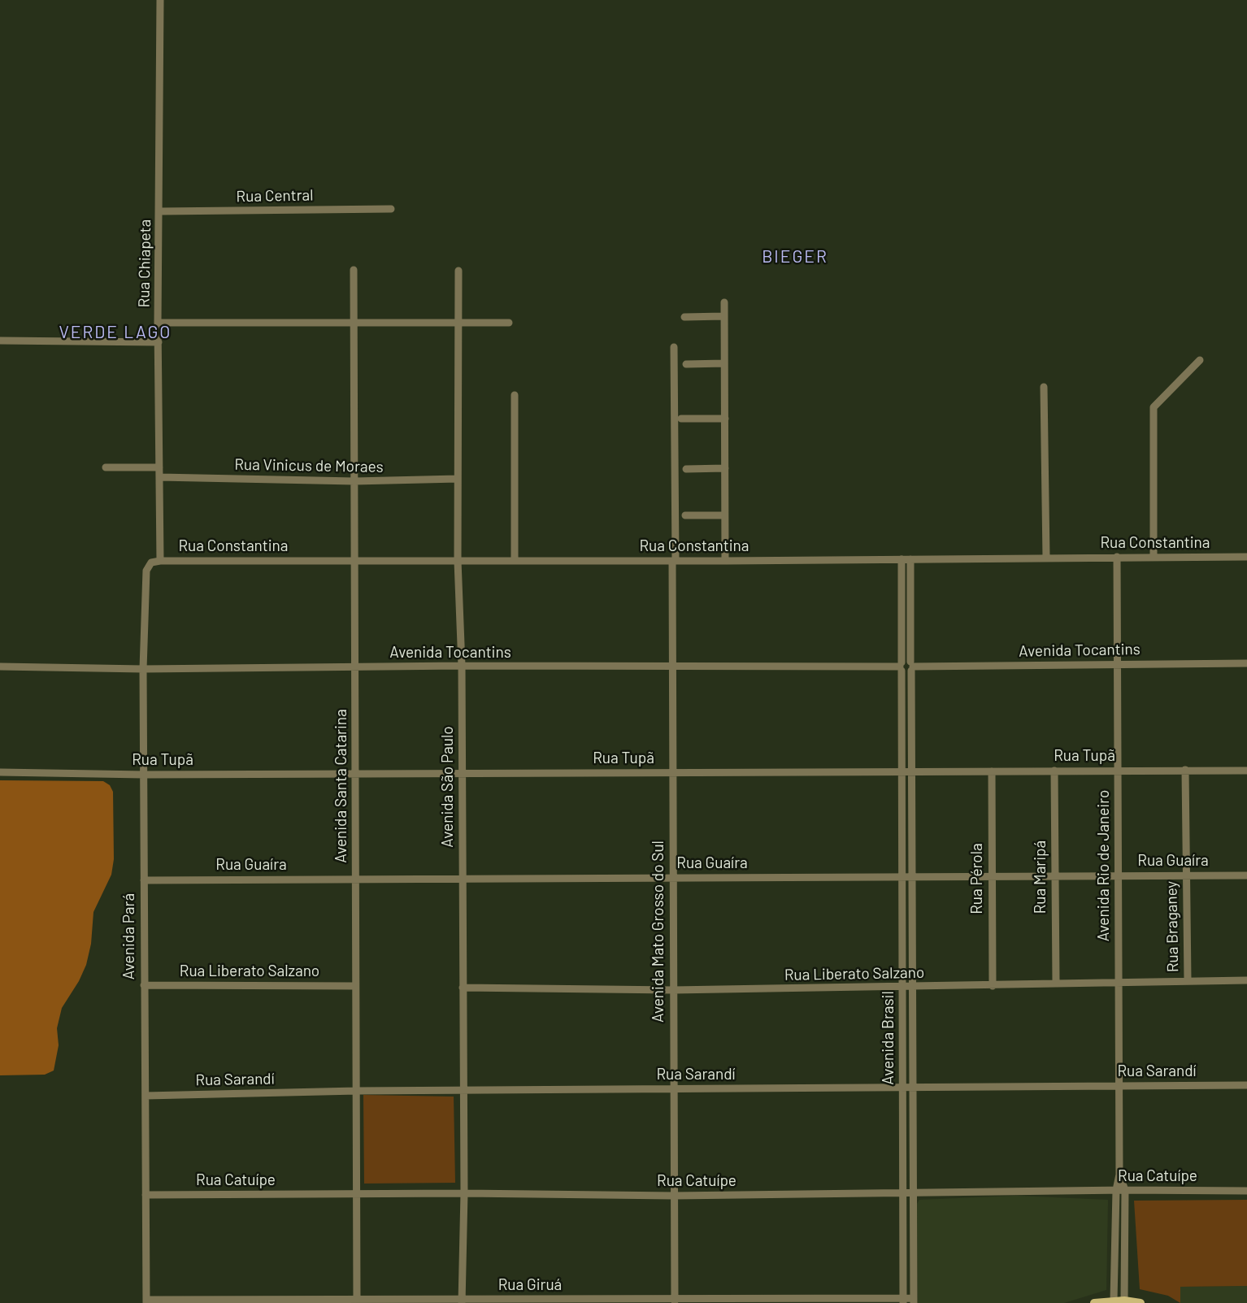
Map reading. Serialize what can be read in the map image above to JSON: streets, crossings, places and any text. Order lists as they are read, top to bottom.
{
  "streets": {
    "street": [
      "Rua Central",
      "Rua Chiapeta",
      "Rua Vinicus de Moraes",
      "Rua Constantina",
      "Avenida Tocantins",
      "Rua Tupã",
      "Avenida Santa Catarina",
      "Avenida São Paulo",
      "Rua Guaíra",
      "Avenida Rio de Janeiro",
      "Rua Maripá",
      "Rua Pérola",
      "Rua Braganey",
      "Avenida Mato Grosso do Sul",
      "Avenida Pará",
      "Rua Liberato Salzano",
      "Avenida Brasil",
      "Rua Sarandí",
      "Rua Catuípe",
      "Rua Giruá"
    ]
  },
  "crossings": [
    ["Rua Central", "Rua Chiapeta"],
    ["Rua Chiapeta", "Rua Vinicus de Moraes"],
    ["Rua Chiapeta", "Rua Constantina"],
    ["Rua Vinicus de Moraes", "Avenida Santa Catarina"],
    ["Rua Vinicus de Moraes", "Avenida São Paulo"],
    ["Rua Constantina", "Avenida Santa Catarina"],
    ["Rua Constantina", "Avenida São Paulo"],
    ["Rua Constantina", "Avenida Rio de Janeiro"],
    ["Rua Constantina", "Avenida Mato Grosso do Sul"],
    ["Rua Constantina", "Avenida Pará"],
    ["Rua Constantina", "Avenida Brasil"],
    ["Avenida Tocantins", "Avenida Santa Catarina"],
    ["Avenida Tocantins", "Avenida São Paulo"],
    ["Avenida Tocantins", "Avenida Rio de Janeiro"],
    ["Avenida Tocantins", "Avenida Mato Grosso do Sul"],
    ["Avenida Tocantins", "Avenida Pará"],
    ["Avenida Tocantins", "Avenida Brasil"],
    ["Rua Tupã", "Avenida Santa Catarina"],
    ["Rua Tupã", "Avenida São Paulo"],
    ["Rua Tupã", "Avenida Rio de Janeiro"],
    ["Rua Tupã", "Rua Maripá"],
    ["Rua Tupã", "Rua Pérola"],
    ["Rua Tupã", "Rua Braganey"],
    ["Rua Tupã", "Avenida Mato Grosso do Sul"],
    ["Rua Tupã", "Avenida Pará"],
    ["Rua Tupã", "Avenida Brasil"],
    ["Avenida Santa Catarina", "Rua Guaíra"],
    ["Avenida Santa Catarina", "Rua Liberato Salzano"],
    ["Avenida Santa Catarina", "Rua Sarandí"],
    ["Avenida Santa Catarina", "Rua Catuípe"],
    ["Avenida Santa Catarina", "Rua Giruá"],
    ["Avenida São Paulo", "Rua Guaíra"],
    ["Avenida São Paulo", "Rua Liberato Salzano"],
    ["Avenida São Paulo", "Rua Sarandí"],
    ["Avenida São Paulo", "Rua Catuípe"],
    ["Avenida São Paulo", "Rua Giruá"],
    ["Rua Guaíra", "Avenida Rio de Janeiro"],
    ["Rua Guaíra", "Rua Maripá"],
    ["Rua Guaíra", "Rua Pérola"],
    ["Rua Guaíra", "Rua Braganey"],
    ["Rua Guaíra", "Avenida Mato Grosso do Sul"],
    ["Rua Guaíra", "Avenida Pará"],
    ["Rua Guaíra", "Avenida Brasil"],
    ["Avenida Rio de Janeiro", "Rua Liberato Salzano"],
    ["Avenida Rio de Janeiro", "Rua Sarandí"],
    ["Rua Maripá", "Rua Liberato Salzano"],
    ["Rua Pérola", "Rua Liberato Salzano"],
    ["Rua Braganey", "Rua Liberato Salzano"],
    ["Avenida Mato Grosso do Sul", "Rua Liberato Salzano"],
    ["Avenida Mato Grosso do Sul", "Rua Sarandí"],
    ["Avenida Mato Grosso do Sul", "Rua Catuípe"],
    ["Avenida Mato Grosso do Sul", "Rua Giruá"],
    ["Avenida Pará", "Rua Liberato Salzano"],
    ["Avenida Pará", "Rua Sarandí"],
    ["Avenida Pará", "Rua Catuípe"],
    ["Avenida Pará", "Rua Giruá"],
    ["Rua Liberato Salzano", "Avenida Brasil"],
    ["Avenida Brasil", "Rua Sarandí"],
    ["Avenida Brasil", "Rua Catuípe"],
    ["Avenida Brasil", "Rua Giruá"]
  ],
  "districts": ["BIEGER", "VERDE LAGO"]
}
